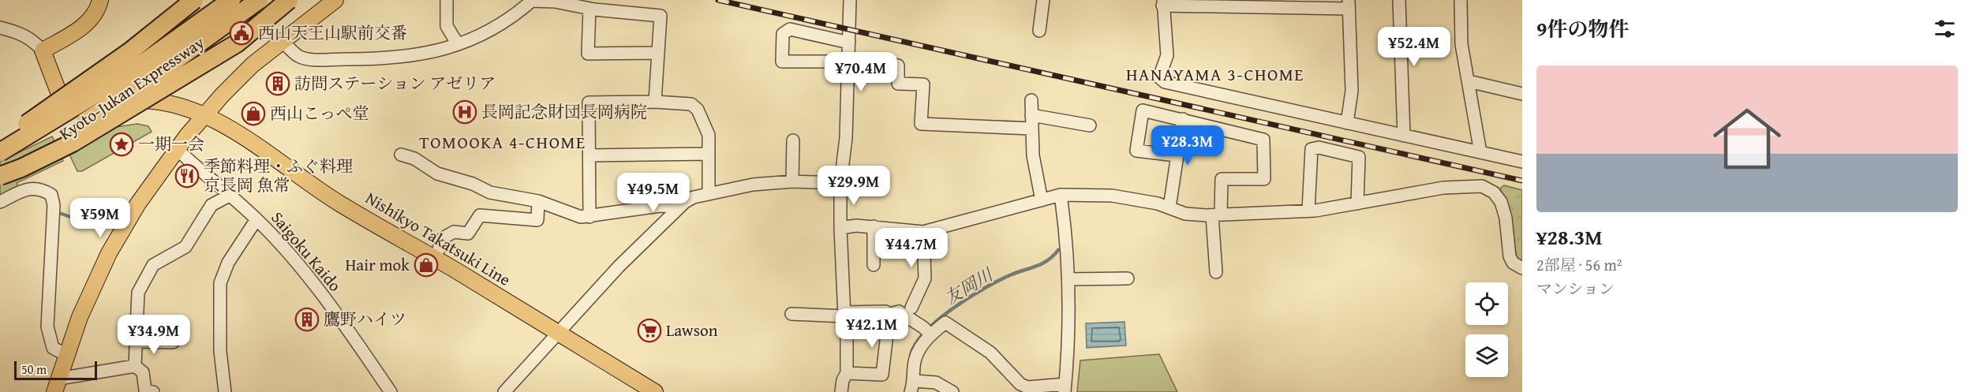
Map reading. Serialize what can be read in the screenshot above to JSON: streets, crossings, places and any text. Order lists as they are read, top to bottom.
{
  "streets": {
    "highway": ["Kyoto-Jukan Expressway"],
    "main road": ["Nishikyo Takatsuki Line"],
    "street": ["Saigoku Kaido"]
  },
  "districts": ["HANAYAMA 3-CHOME", "TOMOOKA 4-CHOME"],
  "water": ["友岡川"],
  "places": {
    "public building": ["西山天王山駅前交番"],
    "building": ["訪問ステーション アゼリア", "鷹野ハイツ"],
    "hospital": ["長岡記念財団長岡病院"],
    "shop": ["西山こっぺ堂", "Hair mok"],
    "place": ["一期一会"],
    "restaurant": ["季節料理・ふぐ料理 京長岡 魚常"],
    "supermarket": ["Lawson"]
  },
  "scale_bar": "50 m",
  "page": {
    "heading": "9件の物件",
    "price": [
      "¥52.4M",
      "¥70.4M",
      "¥28.3M",
      "¥29.9M",
      "¥49.5M",
      "¥59M",
      "¥44.7M",
      "¥42.1M",
      "¥34.9M"
    ],
    "list": [
      {
        "name": "¥28.3M",
        "note": "2部屋 · 56 m² · マンション"
      }
    ],
    "scale": "50 m"
  }
}
